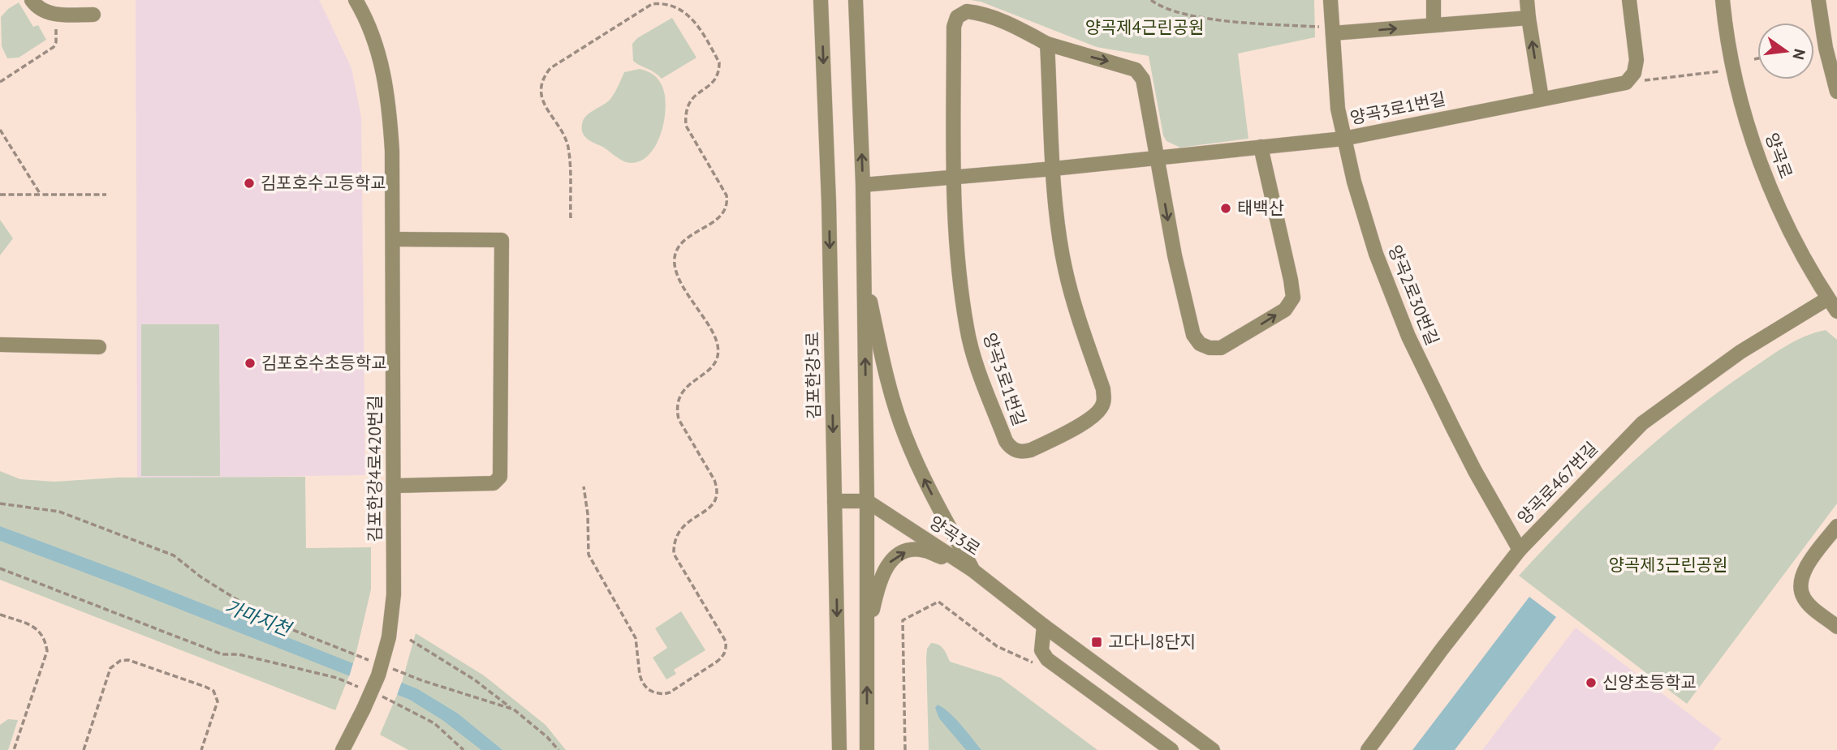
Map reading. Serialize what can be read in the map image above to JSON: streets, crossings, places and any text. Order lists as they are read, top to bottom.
{
  "streets": {
    "street": [
      "양곡3로1번길",
      "양곡로",
      "양곡2로30번길",
      "김포한강5로",
      "김포한강4로420번길",
      "양곡로467번길",
      "양곡3로"
    ]
  },
  "crossings": [
    ["양곡3로1번길", "양곡2로30번길"],
    ["양곡로", "양곡로467번길"],
    ["양곡2로30번길", "양곡로467번길"]
  ],
  "water": ["가마지천"],
  "parks": ["양곡제4근린공원", "양곡제3근린공원"],
  "places": {
    "other": [
      "김포호수고등학교",
      "태백산",
      "김포호수초등학교",
      "신양초등학교"
    ],
    "transit": ["고다니8단지"]
  },
  "north": "right"
}
